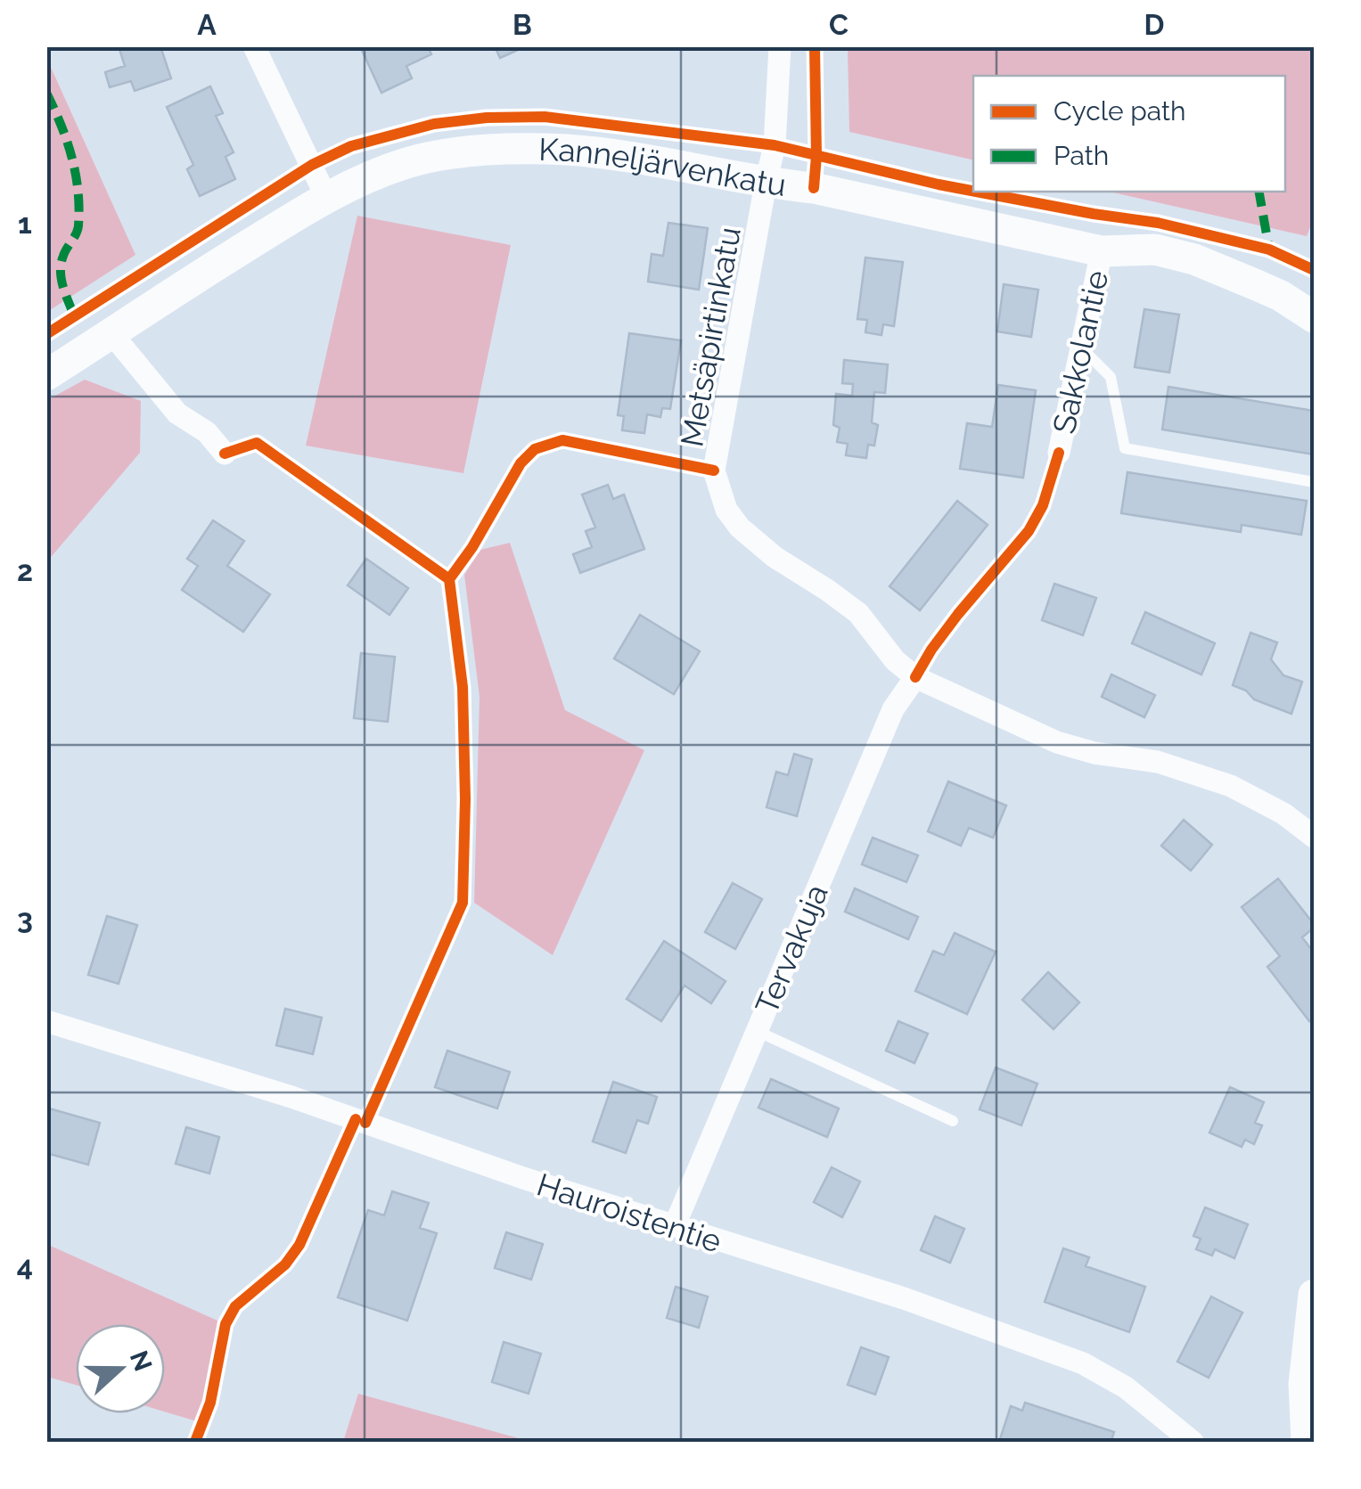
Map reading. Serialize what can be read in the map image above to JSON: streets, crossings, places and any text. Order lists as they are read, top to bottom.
{
  "streets": {
    "street": [
      "Kanneljärvenkatu",
      "Metsäpirtinkatu",
      "Sakkolantie",
      "Tervakuja",
      "Hauroistentie"
    ]
  },
  "crossings": [
    ["Kanneljärvenkatu", "Metsäpirtinkatu"],
    ["Kanneljärvenkatu", "Sakkolantie"],
    ["Metsäpirtinkatu", "Tervakuja"],
    ["Tervakuja", "Hauroistentie"]
  ],
  "legend": ["Cycle path", "Path"],
  "north": "right",
  "grid": {
    "columns": [
      "A",
      "B",
      "C",
      "D"
    ],
    "rows": [
      "1",
      "2",
      "3",
      "4"
    ]
  }
}
